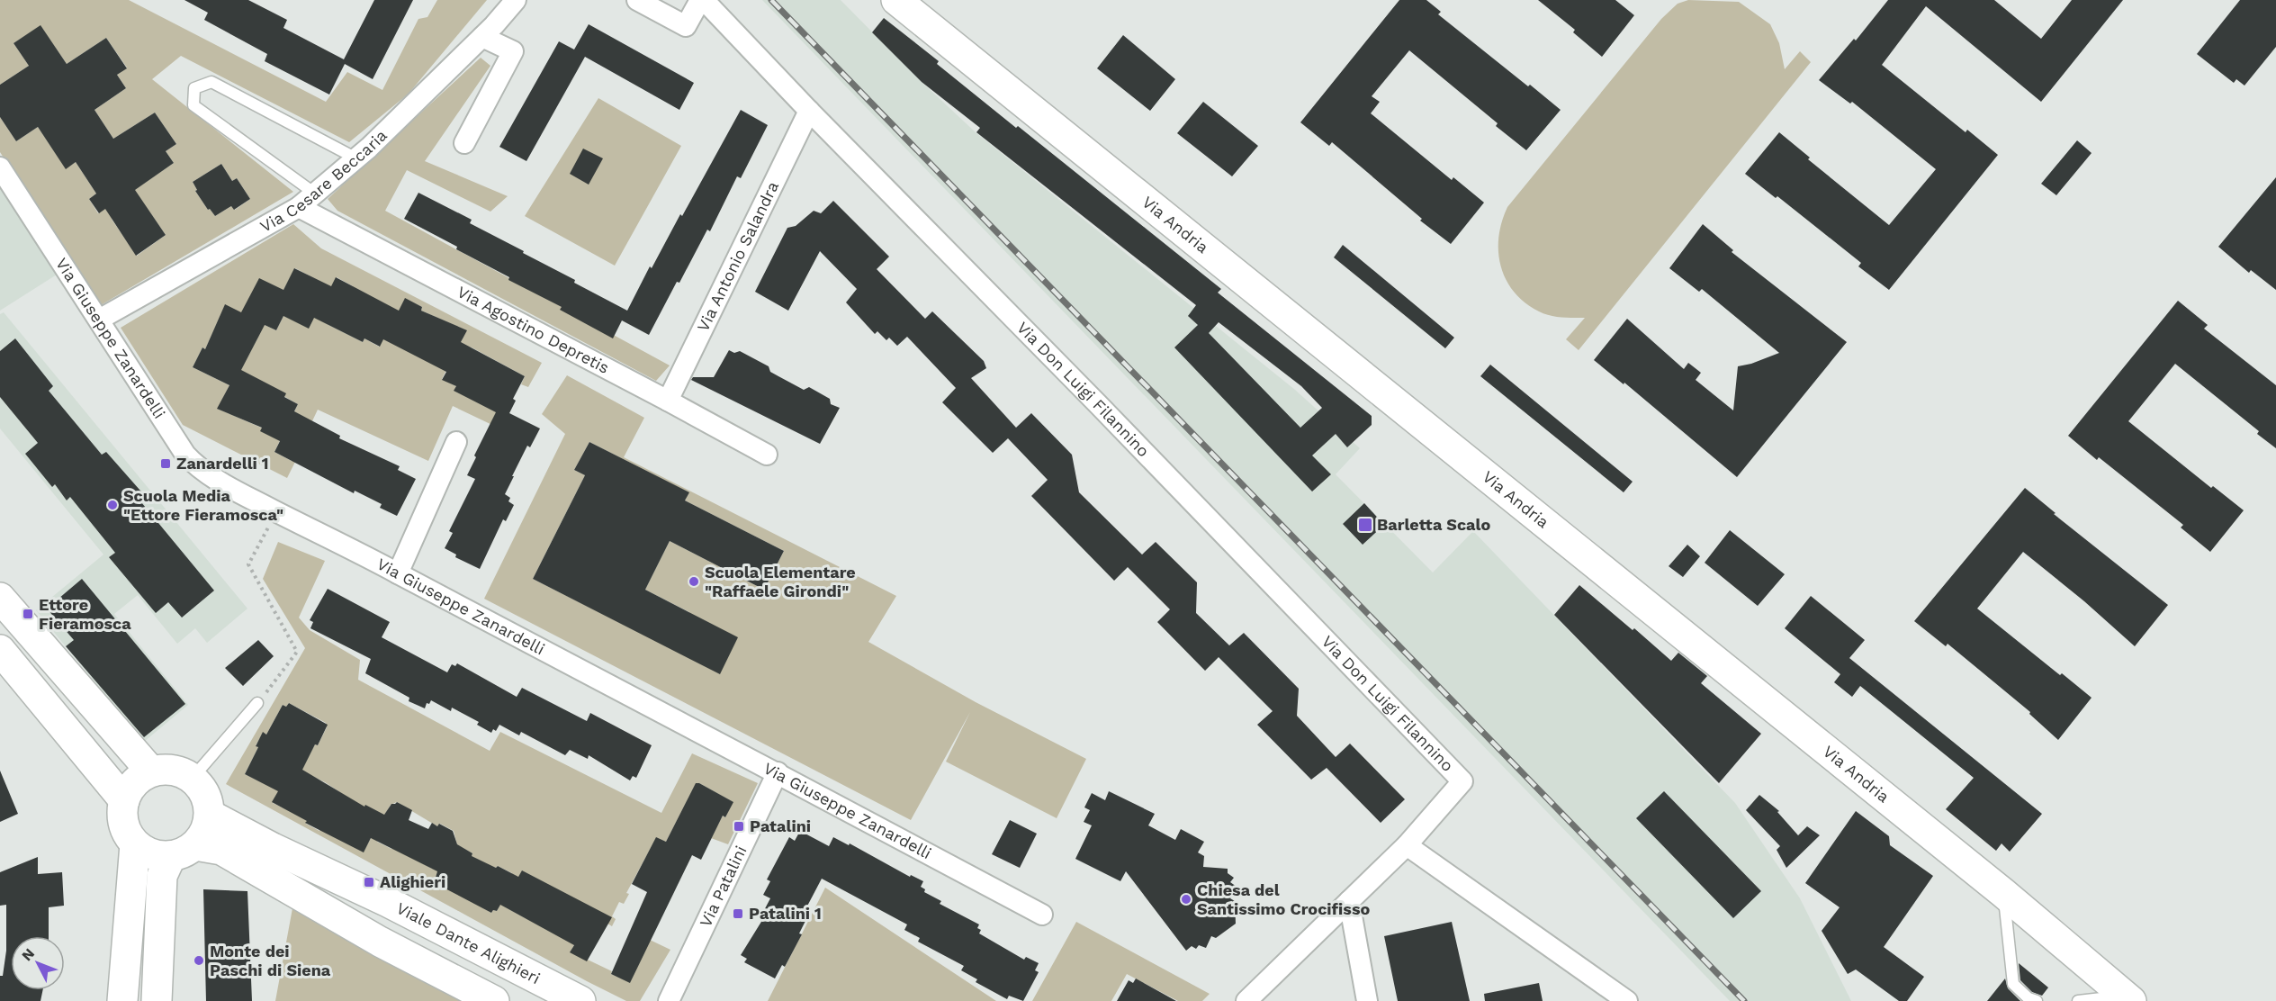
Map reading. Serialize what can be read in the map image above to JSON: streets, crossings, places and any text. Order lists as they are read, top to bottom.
{
  "streets": {
    "street": [
      "Via Cesare Beccaria",
      "Via Andria",
      "Via Antonio Salandra",
      "Via Agostino Depretis",
      "Via Giuseppe Zanardelli",
      "Via Don Luigi Filannino",
      "Via Patalini",
      "Viale Dante Alighieri"
    ]
  },
  "crossings": [
    ["Via Cesare Beccaria", "Via Agostino Depretis"],
    ["Via Cesare Beccaria", "Via Giuseppe Zanardelli"],
    ["Via Antonio Salandra", "Via Agostino Depretis"],
    ["Via Antonio Salandra", "Via Don Luigi Filannino"],
    ["Via Giuseppe Zanardelli", "Via Patalini"]
  ],
  "places": {
    "transit": [
      "Zanardelli 1",
      "Barletta Scalo",
      "Ettore Fieramosca",
      "Patalini",
      "Alighieri",
      "Patalini 1"
    ],
    "other": [
      "Scuola Media \"Ettore Fieramosca\"",
      "Scuola Elementare \"Raffaele Girondi\"",
      "Chiesa del Santissimo Crocifisso",
      "Monte dei Paschi di Siena"
    ]
  },
  "north": "top left"
}
